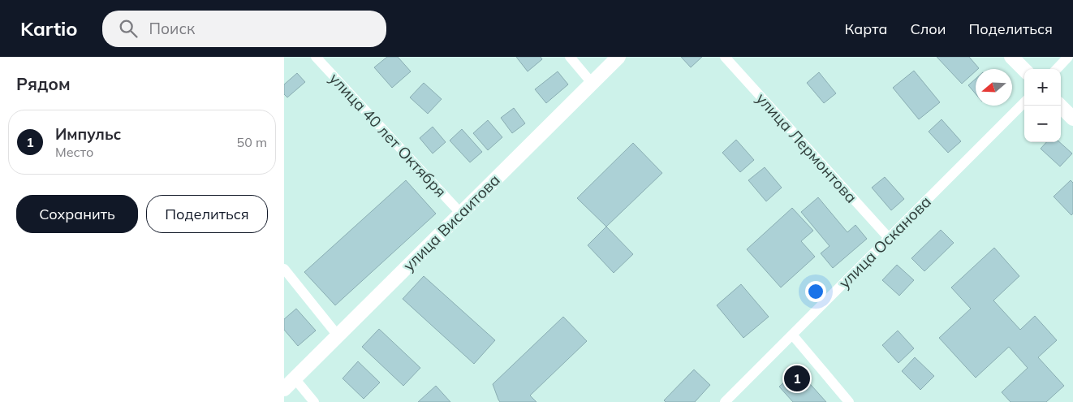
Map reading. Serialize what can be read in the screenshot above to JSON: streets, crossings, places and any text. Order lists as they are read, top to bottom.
{
  "streets": {
    "street": [
      "улица 40 лет Октября",
      "улица Лермонтова",
      "улица Висаитова",
      "улица Осканова"
    ]
  },
  "crossings": [
    ["улица 40 лет Октября", "улица Висаитова"],
    ["улица Лермонтова", "улица Осканова"]
  ],
  "north": "left",
  "page": {
    "header": "Kartio",
    "search": "Поиск",
    "nav": ["Карта", "Слои", "Поделиться"],
    "heading": "Рядом",
    "map_buttons": ["+", "−"],
    "list": [
      {
        "mark": "1",
        "name": "Импульс",
        "note": "Место",
        "value": "50 m"
      }
    ],
    "buttons": ["Сохранить", "Поделиться"],
    "pins": "1"
  }
}
